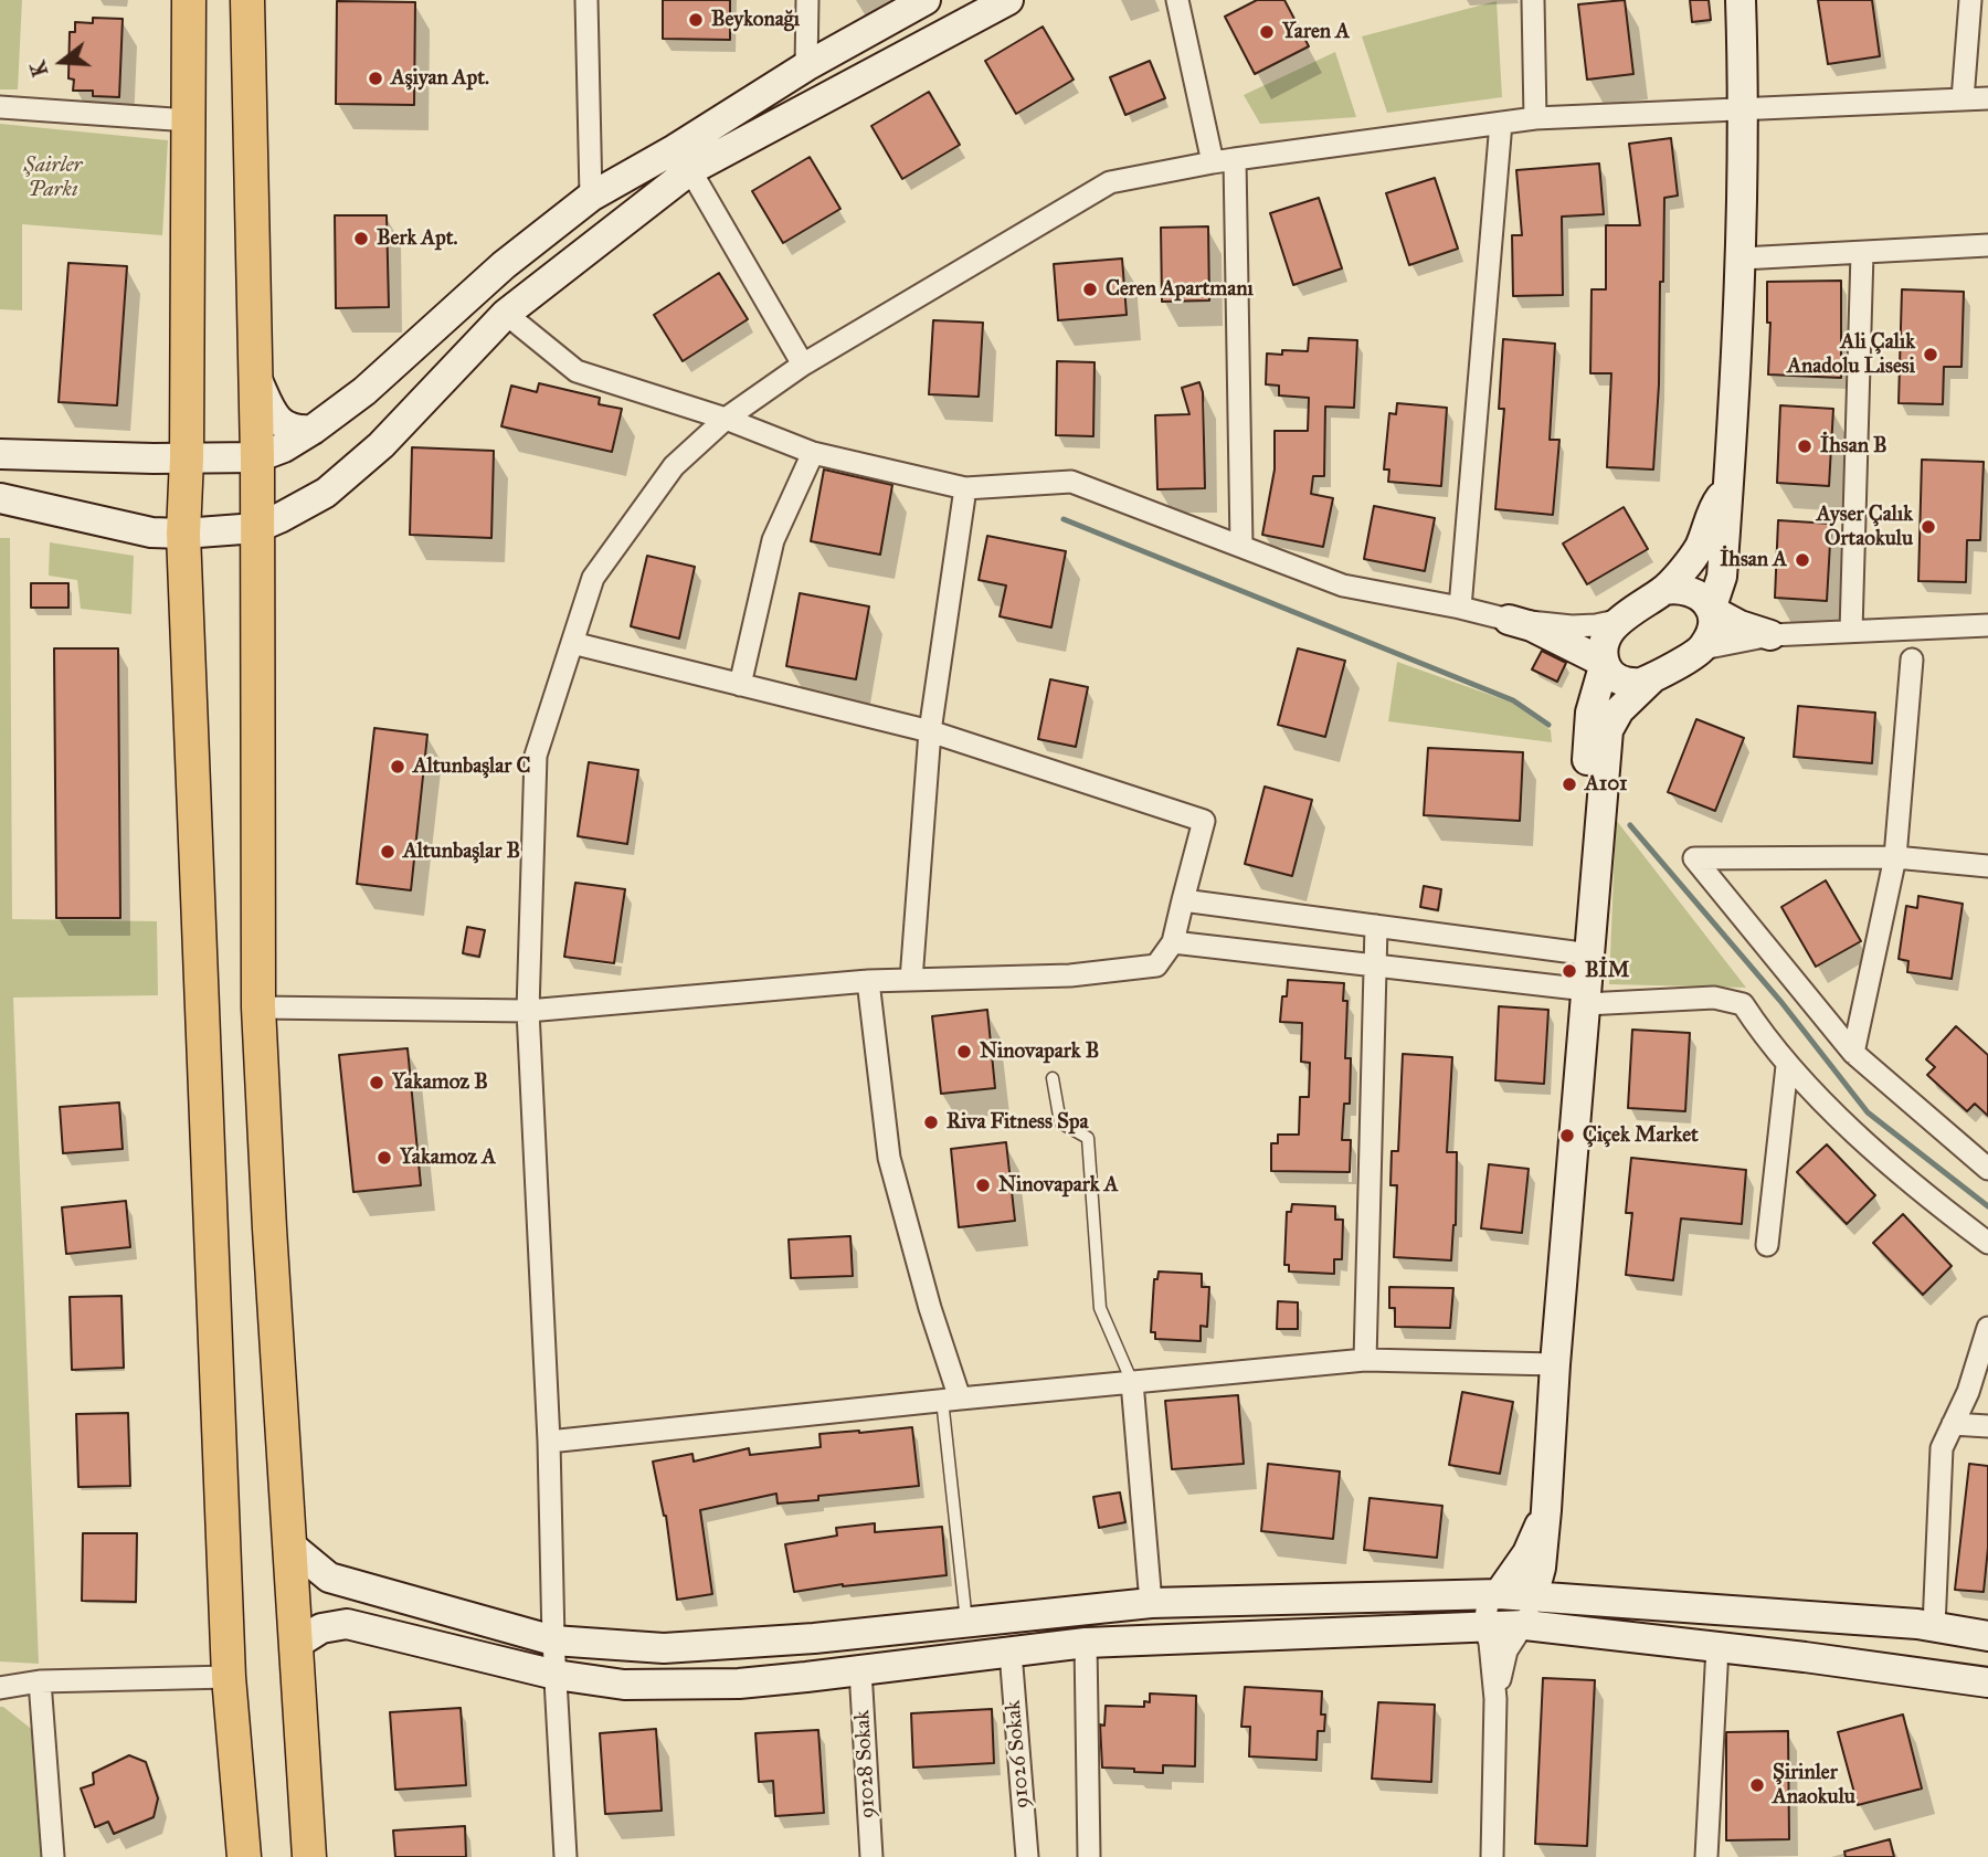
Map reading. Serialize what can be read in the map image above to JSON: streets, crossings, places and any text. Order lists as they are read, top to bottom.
{
  "streets": {
    "street": ["91026 Sokak", "91028 Sokak"]
  },
  "parks": ["Şairler Parkı"],
  "places": [
    "Beykonağı",
    "Yaren A",
    "Aşiyan Apt.",
    "Berk Apt.",
    "Ceren Apartmanı",
    "Ali Çalık Anadolu Lisesi",
    "İhsan B",
    "Ayser Çalık Ortaokulu",
    "İhsan A",
    "Altunbaşlar C",
    "A101",
    "Altunbaşlar B",
    "BİM",
    "Ninovapark B",
    "Yakamoz B",
    "Riva Fitness Spa",
    "Çiçek Market",
    "Yakamoz A",
    "Ninovapark A",
    "Şirinler Anaokulu"
  ],
  "north": "left"
}
